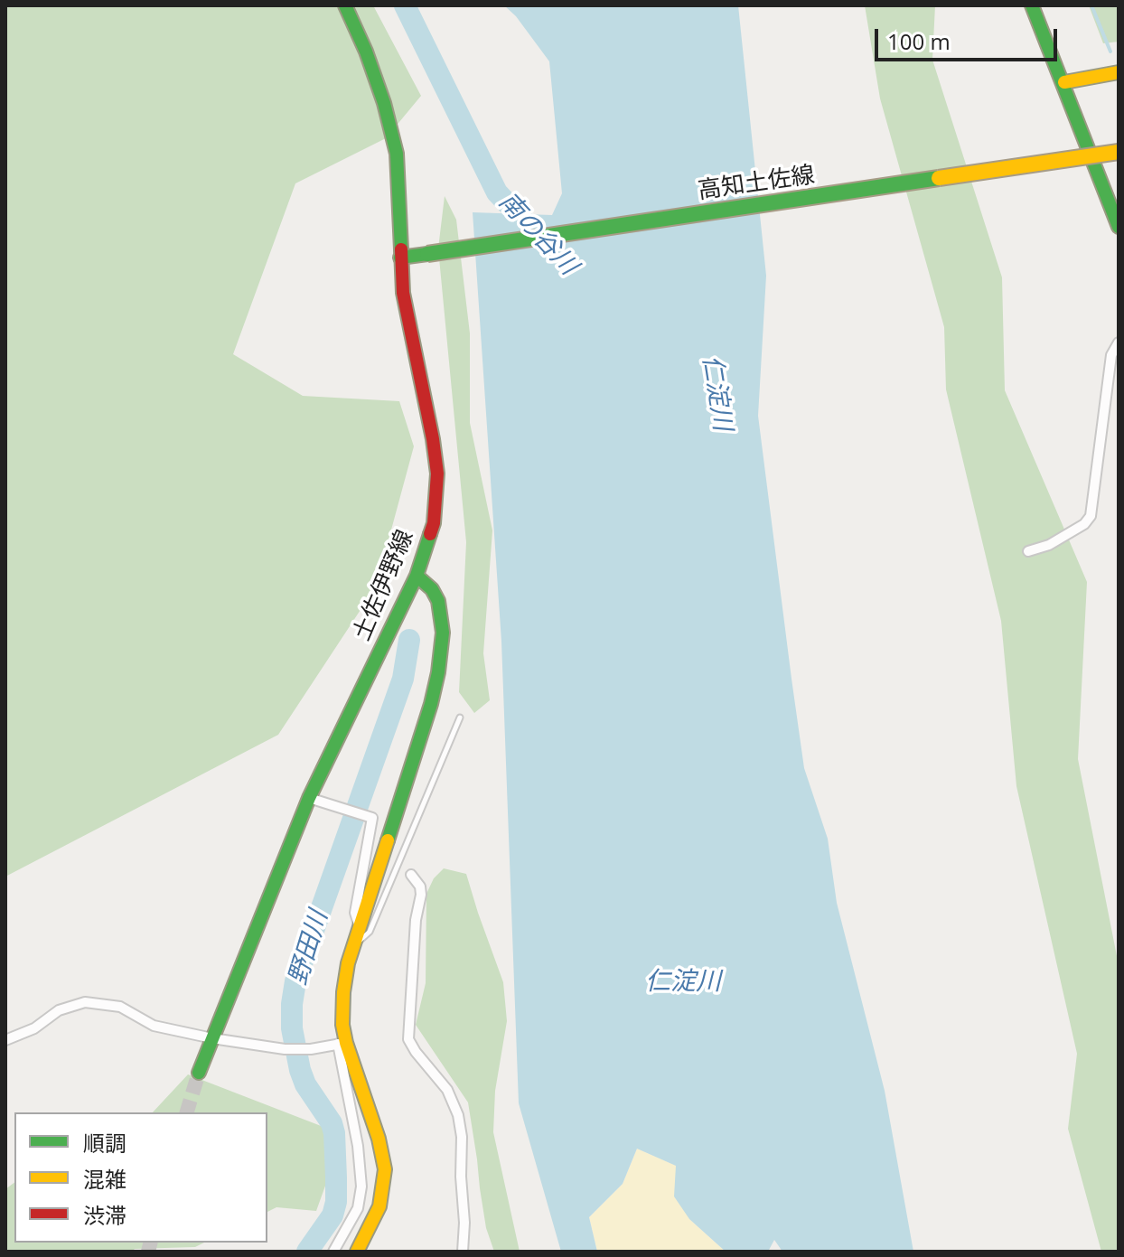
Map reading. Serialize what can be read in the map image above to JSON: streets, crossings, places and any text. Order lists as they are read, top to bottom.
{
  "streets": {
    "main road": ["高知土佐線", "土佐伊野線"]
  },
  "crossings": [
    ["高知土佐線", "土佐伊野線"]
  ],
  "water": ["南の谷川", "仁淀川", "野田川"],
  "legend": ["順調", "混雑", "渋滞"],
  "scale_bar": "100 m"
}
